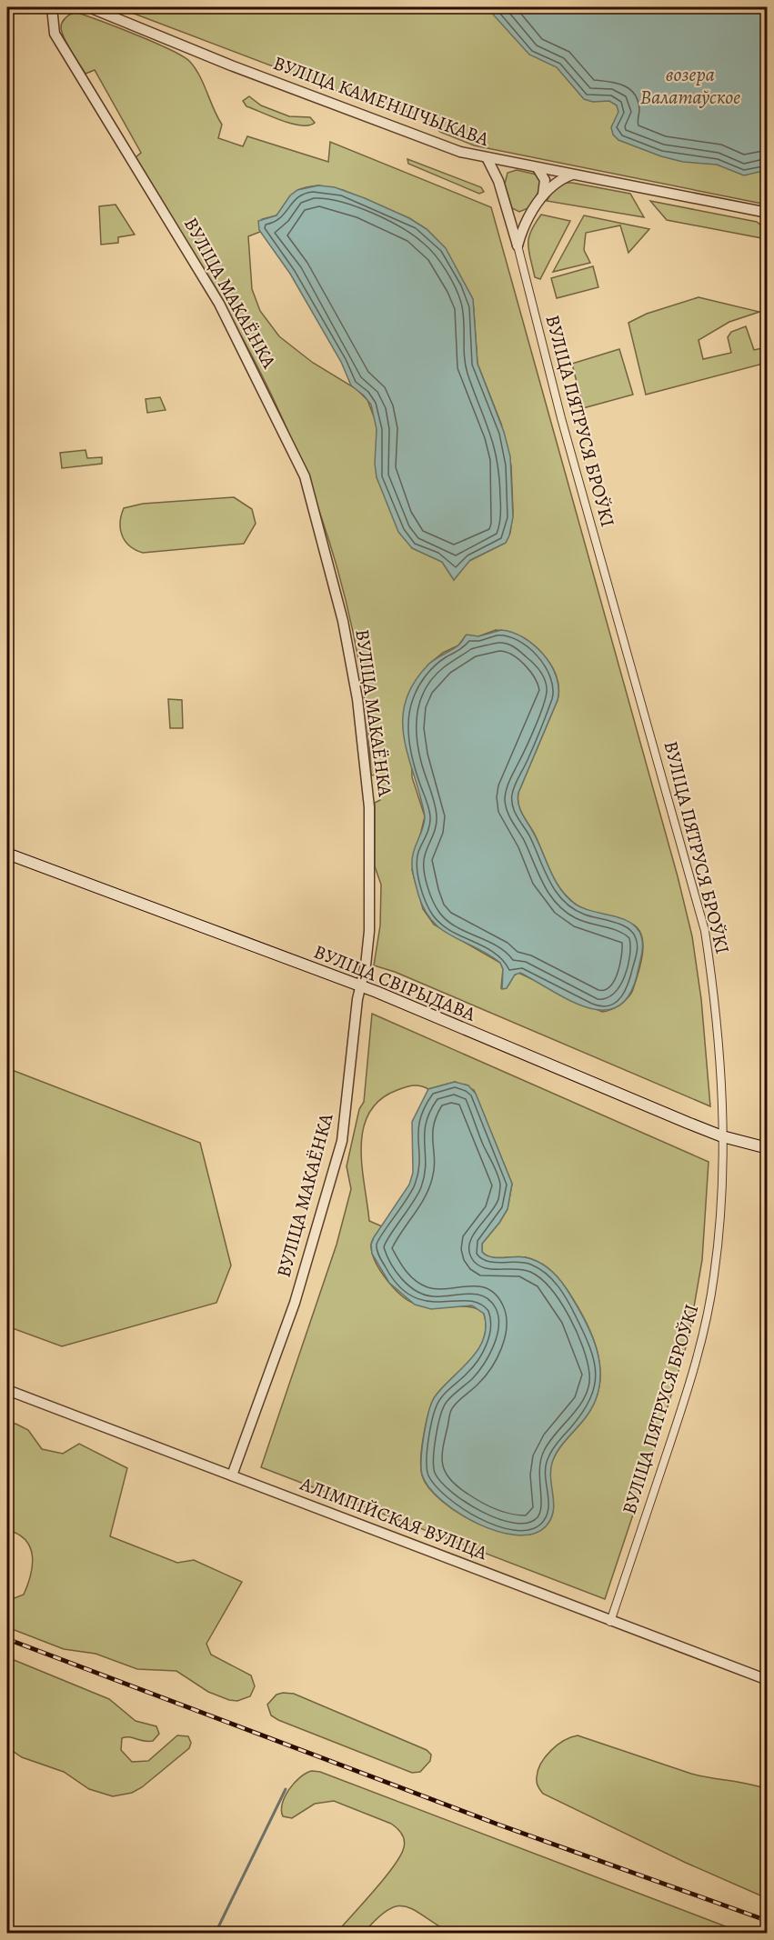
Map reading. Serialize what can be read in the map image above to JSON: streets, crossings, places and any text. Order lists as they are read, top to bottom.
{
  "streets": {
    "main road": ["ВУЛІЦА СВІРЫДАВА"],
    "street": [
      "ВУЛІЦА КАМЕНШЧЫКАВА",
      "ВУЛІЦА МАКАЁНКА",
      "ВУЛІЦА ПЯТРУСЯ БРОЎКІ",
      "АЛІМПІЙСКАЯ ВУЛІЦА"
    ]
  },
  "crossings": [
    ["ВУЛІЦА МАКАЁНКА", "ВУЛІЦА СВІРЫДАВА"],
    ["ВУЛІЦА МАКАЁНКА", "АЛІМПІЙСКАЯ ВУЛІЦА"],
    ["ВУЛІЦА ПЯТРУСЯ БРОЎКІ", "ВУЛІЦА СВІРЫДАВА"],
    ["ВУЛІЦА ПЯТРУСЯ БРОЎКІ", "АЛІМПІЙСКАЯ ВУЛІЦА"]
  ],
  "water": ["возера Валатаўское"]
}
